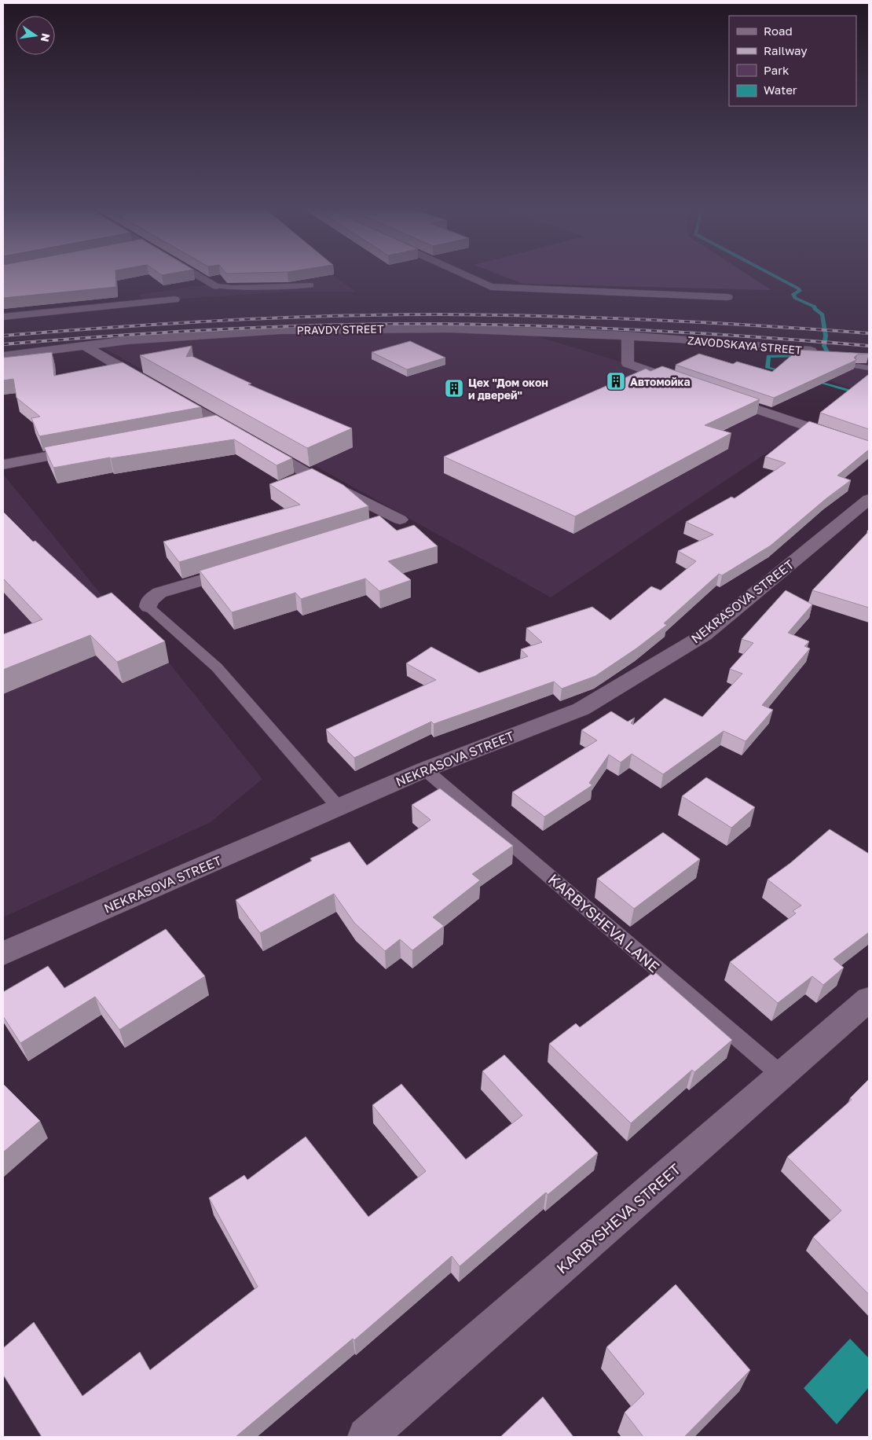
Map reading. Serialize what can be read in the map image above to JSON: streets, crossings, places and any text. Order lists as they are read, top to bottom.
{
  "streets": {
    "street": [
      "PRAVDY STREET",
      "ZAVODSKAYA STREET",
      "NEKRASOVA STREET",
      "KARBYSHEVA STREET"
    ],
    "lane": ["KARBYSHEVA LANE"]
  },
  "crossings": [
    ["PRAVDY STREET", "ZAVODSKAYA STREET"],
    ["NEKRASOVA STREET", "KARBYSHEVA LANE"],
    ["KARBYSHEVA LANE", "KARBYSHEVA STREET"]
  ],
  "places": {
    "building": ["Автомойка", "Цех \"Дом окон и дверей\""]
  },
  "legend": [
    "Road",
    "Railway",
    "Park",
    "Water"
  ],
  "north": "right"
}
